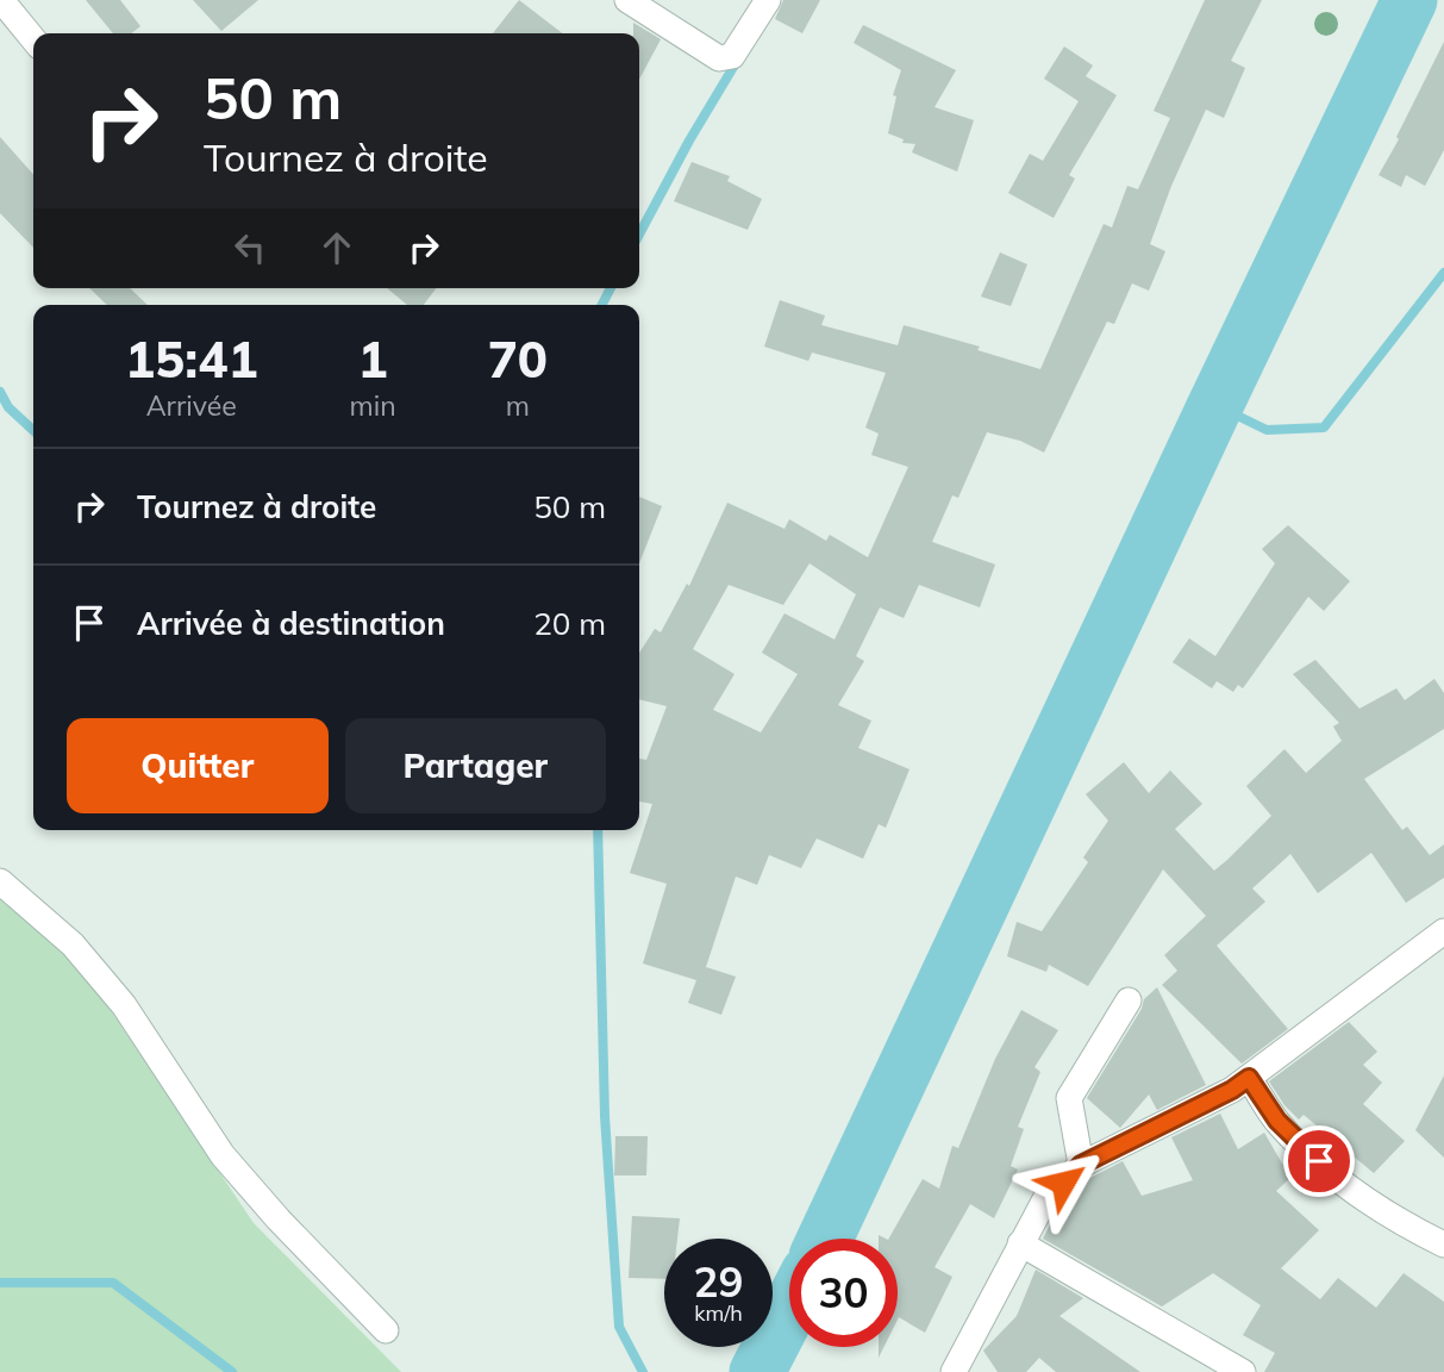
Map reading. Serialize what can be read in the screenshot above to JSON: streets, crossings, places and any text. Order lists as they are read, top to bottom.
{
  "page": {
    "turn": ["50 m", "Tournez à droite"],
    "eta": [
      "15:41",
      "Arrivée",
      "1",
      "min",
      "70",
      "m"
    ],
    "list": [
      {
        "name": "Tournez à droite",
        "value": "50 m"
      },
      {
        "name": "Arrivée à destination",
        "value": "20 m"
      }
    ],
    "buttons": ["Quitter", "Partager"],
    "speed": "29 km/h",
    "limit": "30"
  }
}
